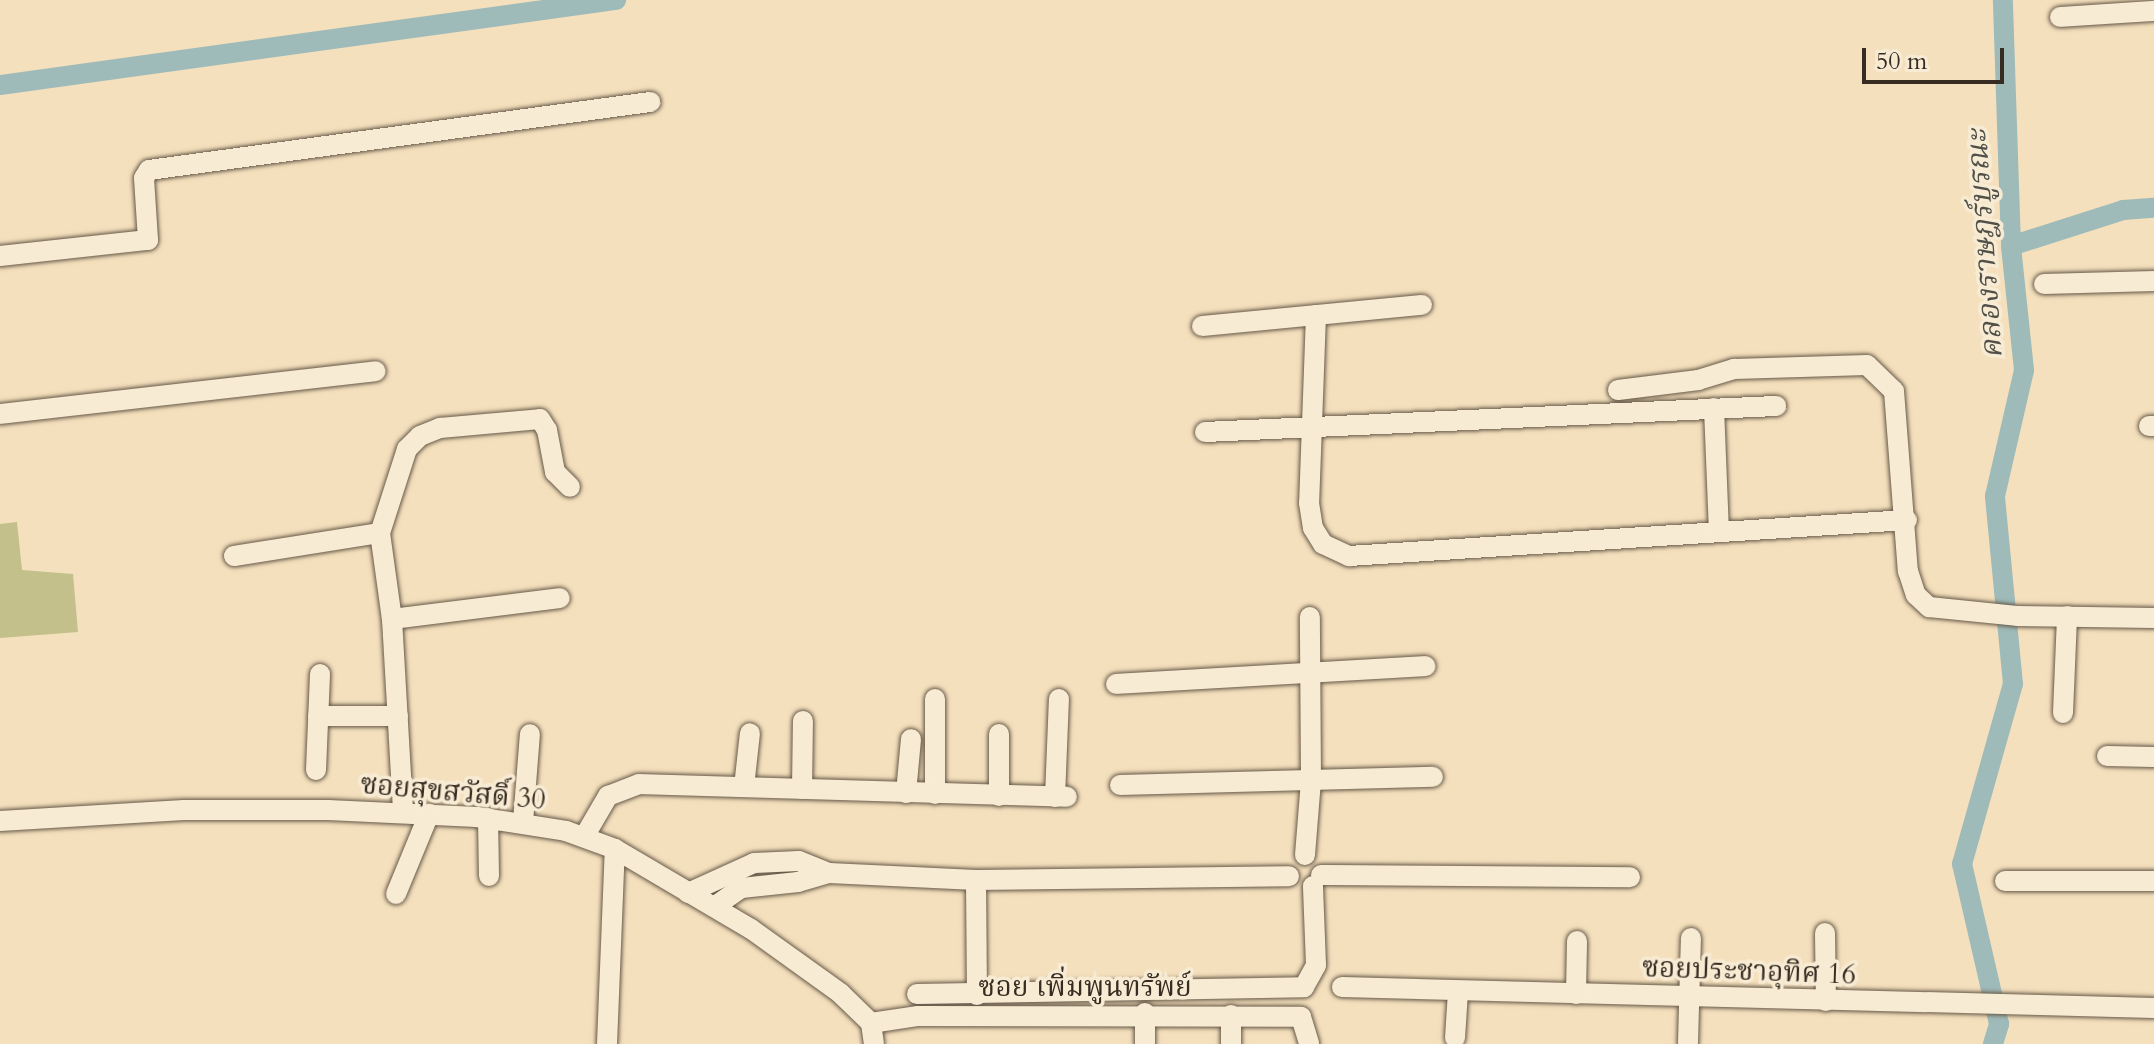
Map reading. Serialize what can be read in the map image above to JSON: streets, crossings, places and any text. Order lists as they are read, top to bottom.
{
  "streets": {
    "street": ["ซอยสุขสวัสดิ์ 30", "ซอยประชาอุทิศ 16", "ซอย เพิ่มพูนทรัพย์"]
  },
  "crossings": [
    ["ซอยสุขสวัสดิ์ 30", "ซอย เพิ่มพูนทรัพย์"]
  ],
  "water": ["คลองราษฎร์บูรณะ"],
  "scale_bar": "50 m"
}
